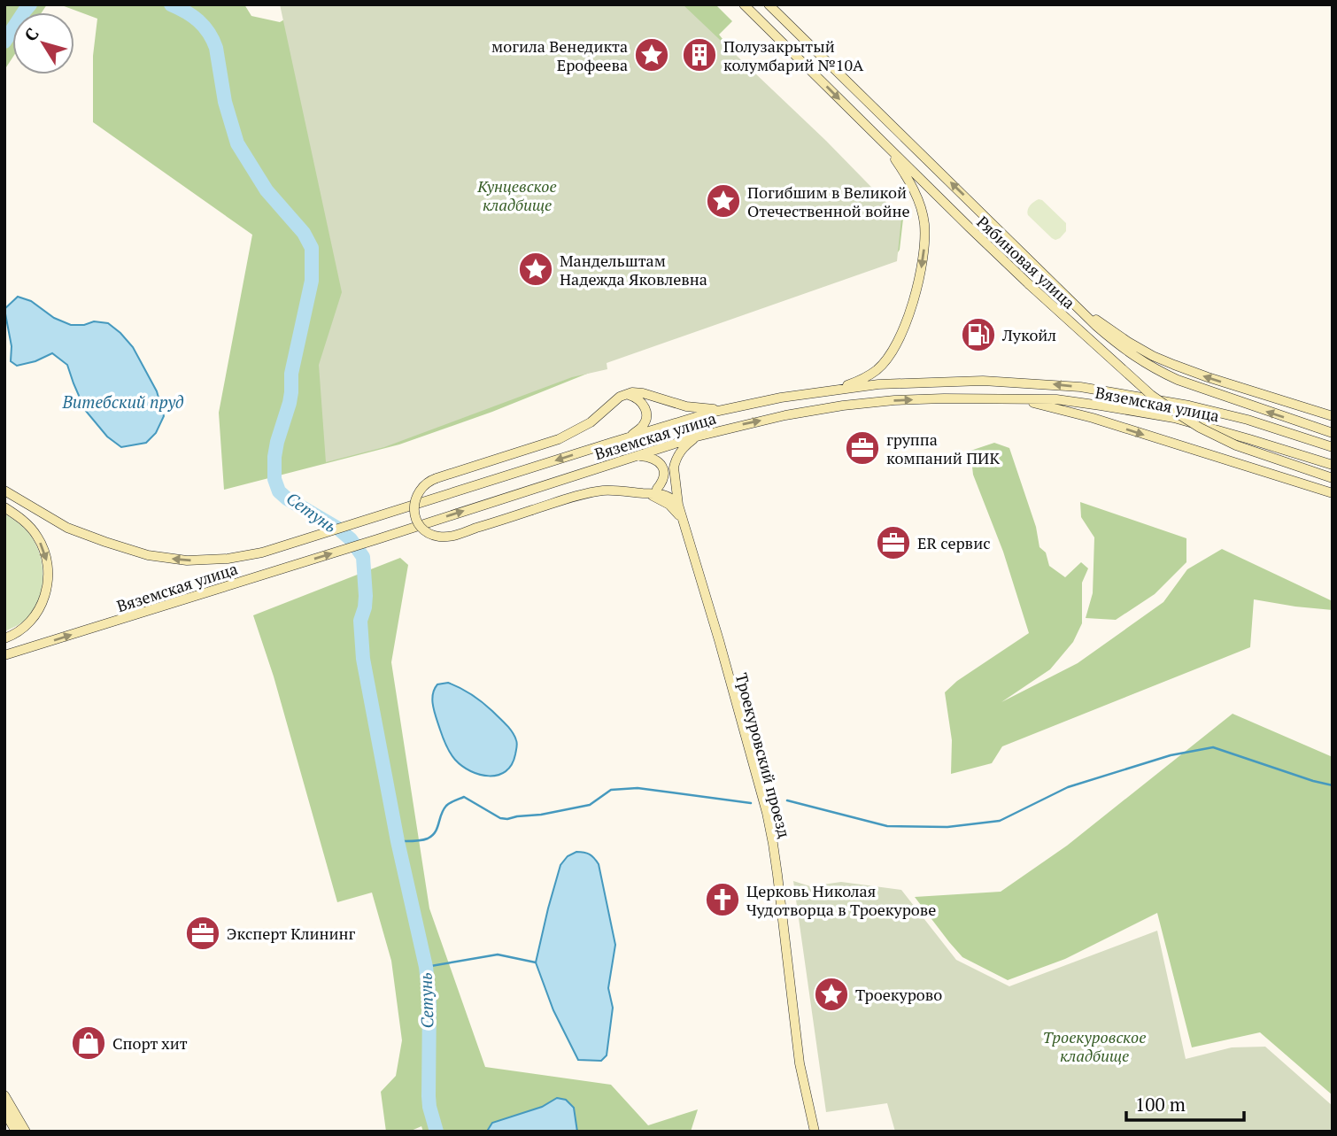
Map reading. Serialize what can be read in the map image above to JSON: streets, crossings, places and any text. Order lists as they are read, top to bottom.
{
  "streets": {
    "main road": ["Рябиновая улица", "Вяземская улица", "Троекуровский проезд"]
  },
  "water": ["Витебский пруд", "Сетунь"],
  "parks": ["Кунцевское кладбище", "Троекуровское кладбище"],
  "places": {
    "place": [
      "могила Венедикта Ерофеева",
      "Погибшим в Великой Отечественной войне",
      "Мандельштам Надежда Яковлевна",
      "Троекурово"
    ],
    "building": ["Полузакрытый колумбарий №10А"],
    "fuel station": ["Лукойл"],
    "office": ["группа компаний ПИК", "ER сервис", "Эксперт Клининг"],
    "church": ["Церковь Николая Чудотворца в Троекурове"],
    "shop": ["Спорт хит"]
  },
  "scale_bar": "100 m",
  "north": "top left"
}
